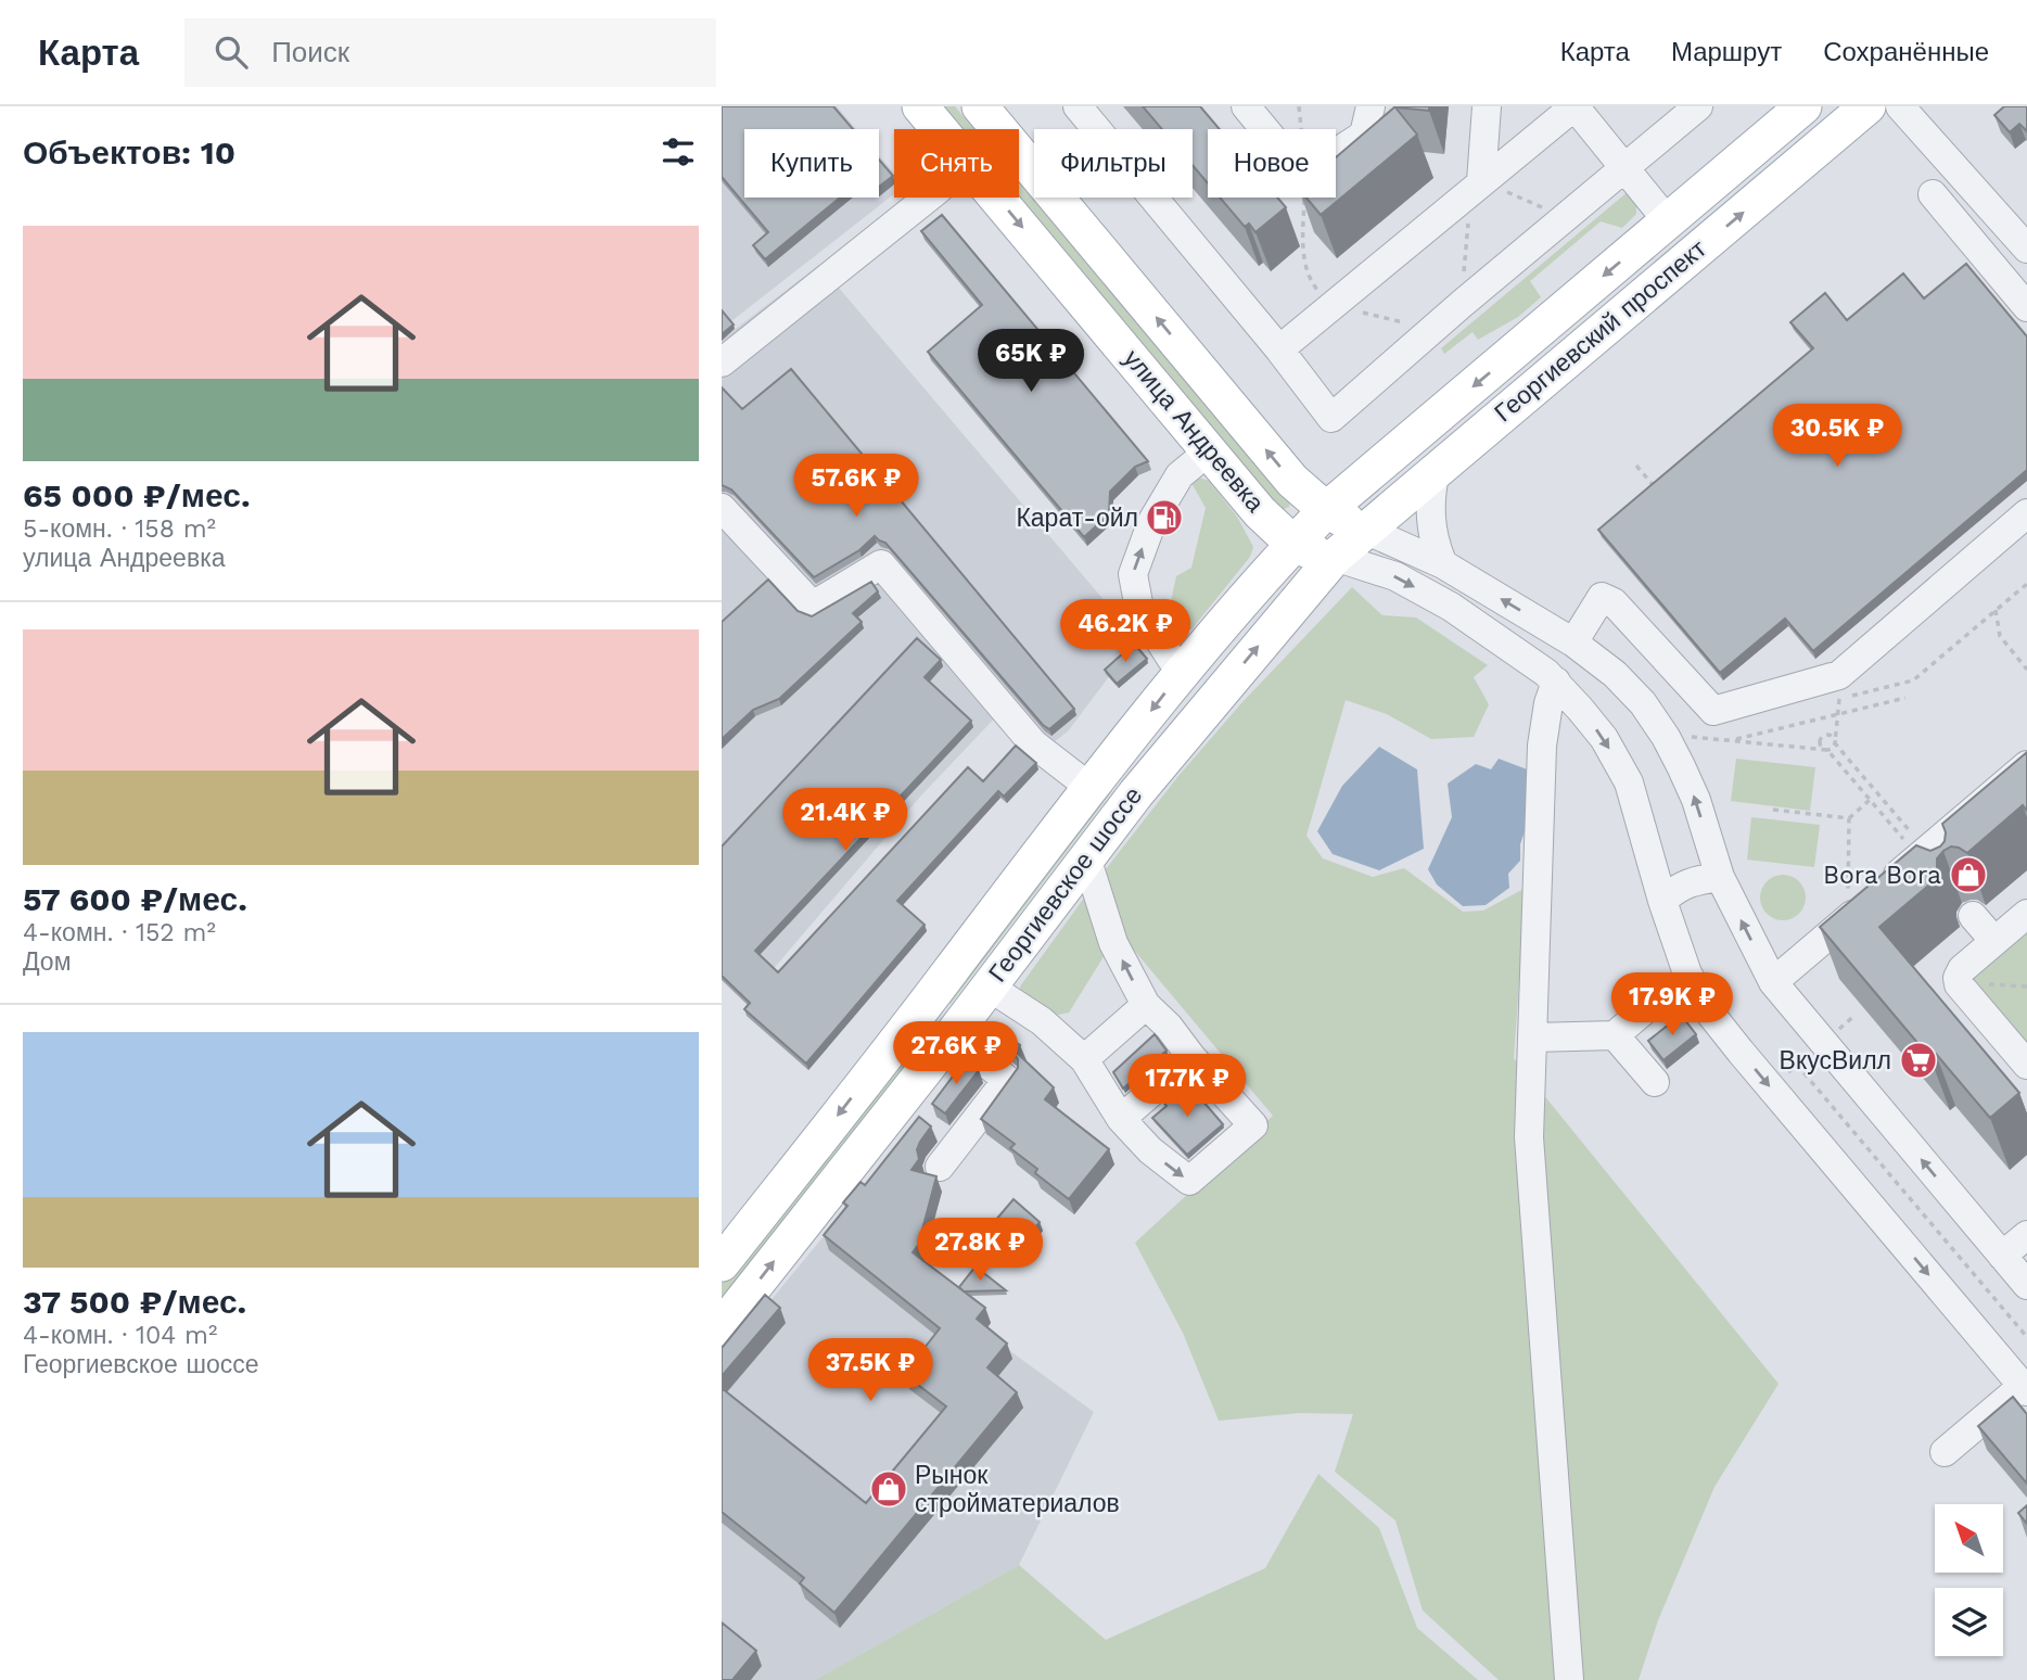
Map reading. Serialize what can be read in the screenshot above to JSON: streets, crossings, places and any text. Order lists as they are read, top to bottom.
{
  "streets": {
    "main road": ["Георгиевский проспект", "улица Андреевка", "Георгиевское шоссе"]
  },
  "crossings": [
    ["Георгиевский проспект", "улица Андреевка"],
    ["Георгиевский проспект", "Георгиевское шоссе"],
    ["улица Андреевка", "Георгиевское шоссе"]
  ],
  "places": {
    "fuel station": ["Карат-ойл"],
    "shop": ["Bora Bora", "Рынок стройматериалов"],
    "supermarket": ["ВкусВилл"]
  },
  "north": "top left",
  "page": {
    "header": "Карта",
    "search": "Поиск",
    "nav": ["Карта", "Маршрут", "Сохранённые"],
    "heading": "Объектов: 10",
    "chip": [
      "Купить",
      "Снять",
      "Фильтры",
      "Новое"
    ],
    "list": [
      {
        "name": "65 000 ₽/мес.",
        "note": "5-комн. · 158 m² · улица Андреевка"
      },
      {
        "name": "57 600 ₽/мес.",
        "note": "4-комн. · 152 m² · Дом"
      },
      {
        "name": "37 500 ₽/мес.",
        "note": "4-комн. · 104 m² · Георгиевское шоссе"
      }
    ],
    "price": [
      "65K ₽",
      "30.5K ₽",
      "57.6K ₽",
      "46.2K ₽",
      "21.4K ₽",
      "17.9K ₽",
      "27.6K ₽",
      "17.7K ₽",
      "27.8K ₽",
      "37.5K ₽"
    ]
  }
}
